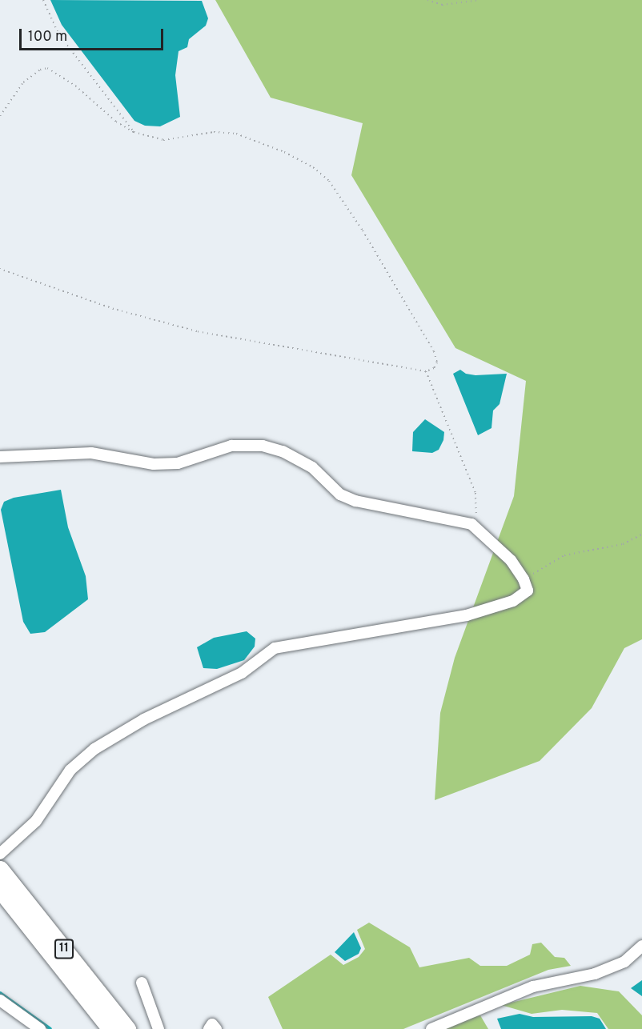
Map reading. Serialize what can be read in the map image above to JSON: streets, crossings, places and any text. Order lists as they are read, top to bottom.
{
  "streets": {
    "highway": ["11"]
  },
  "scale_bar": "100 m"
}
